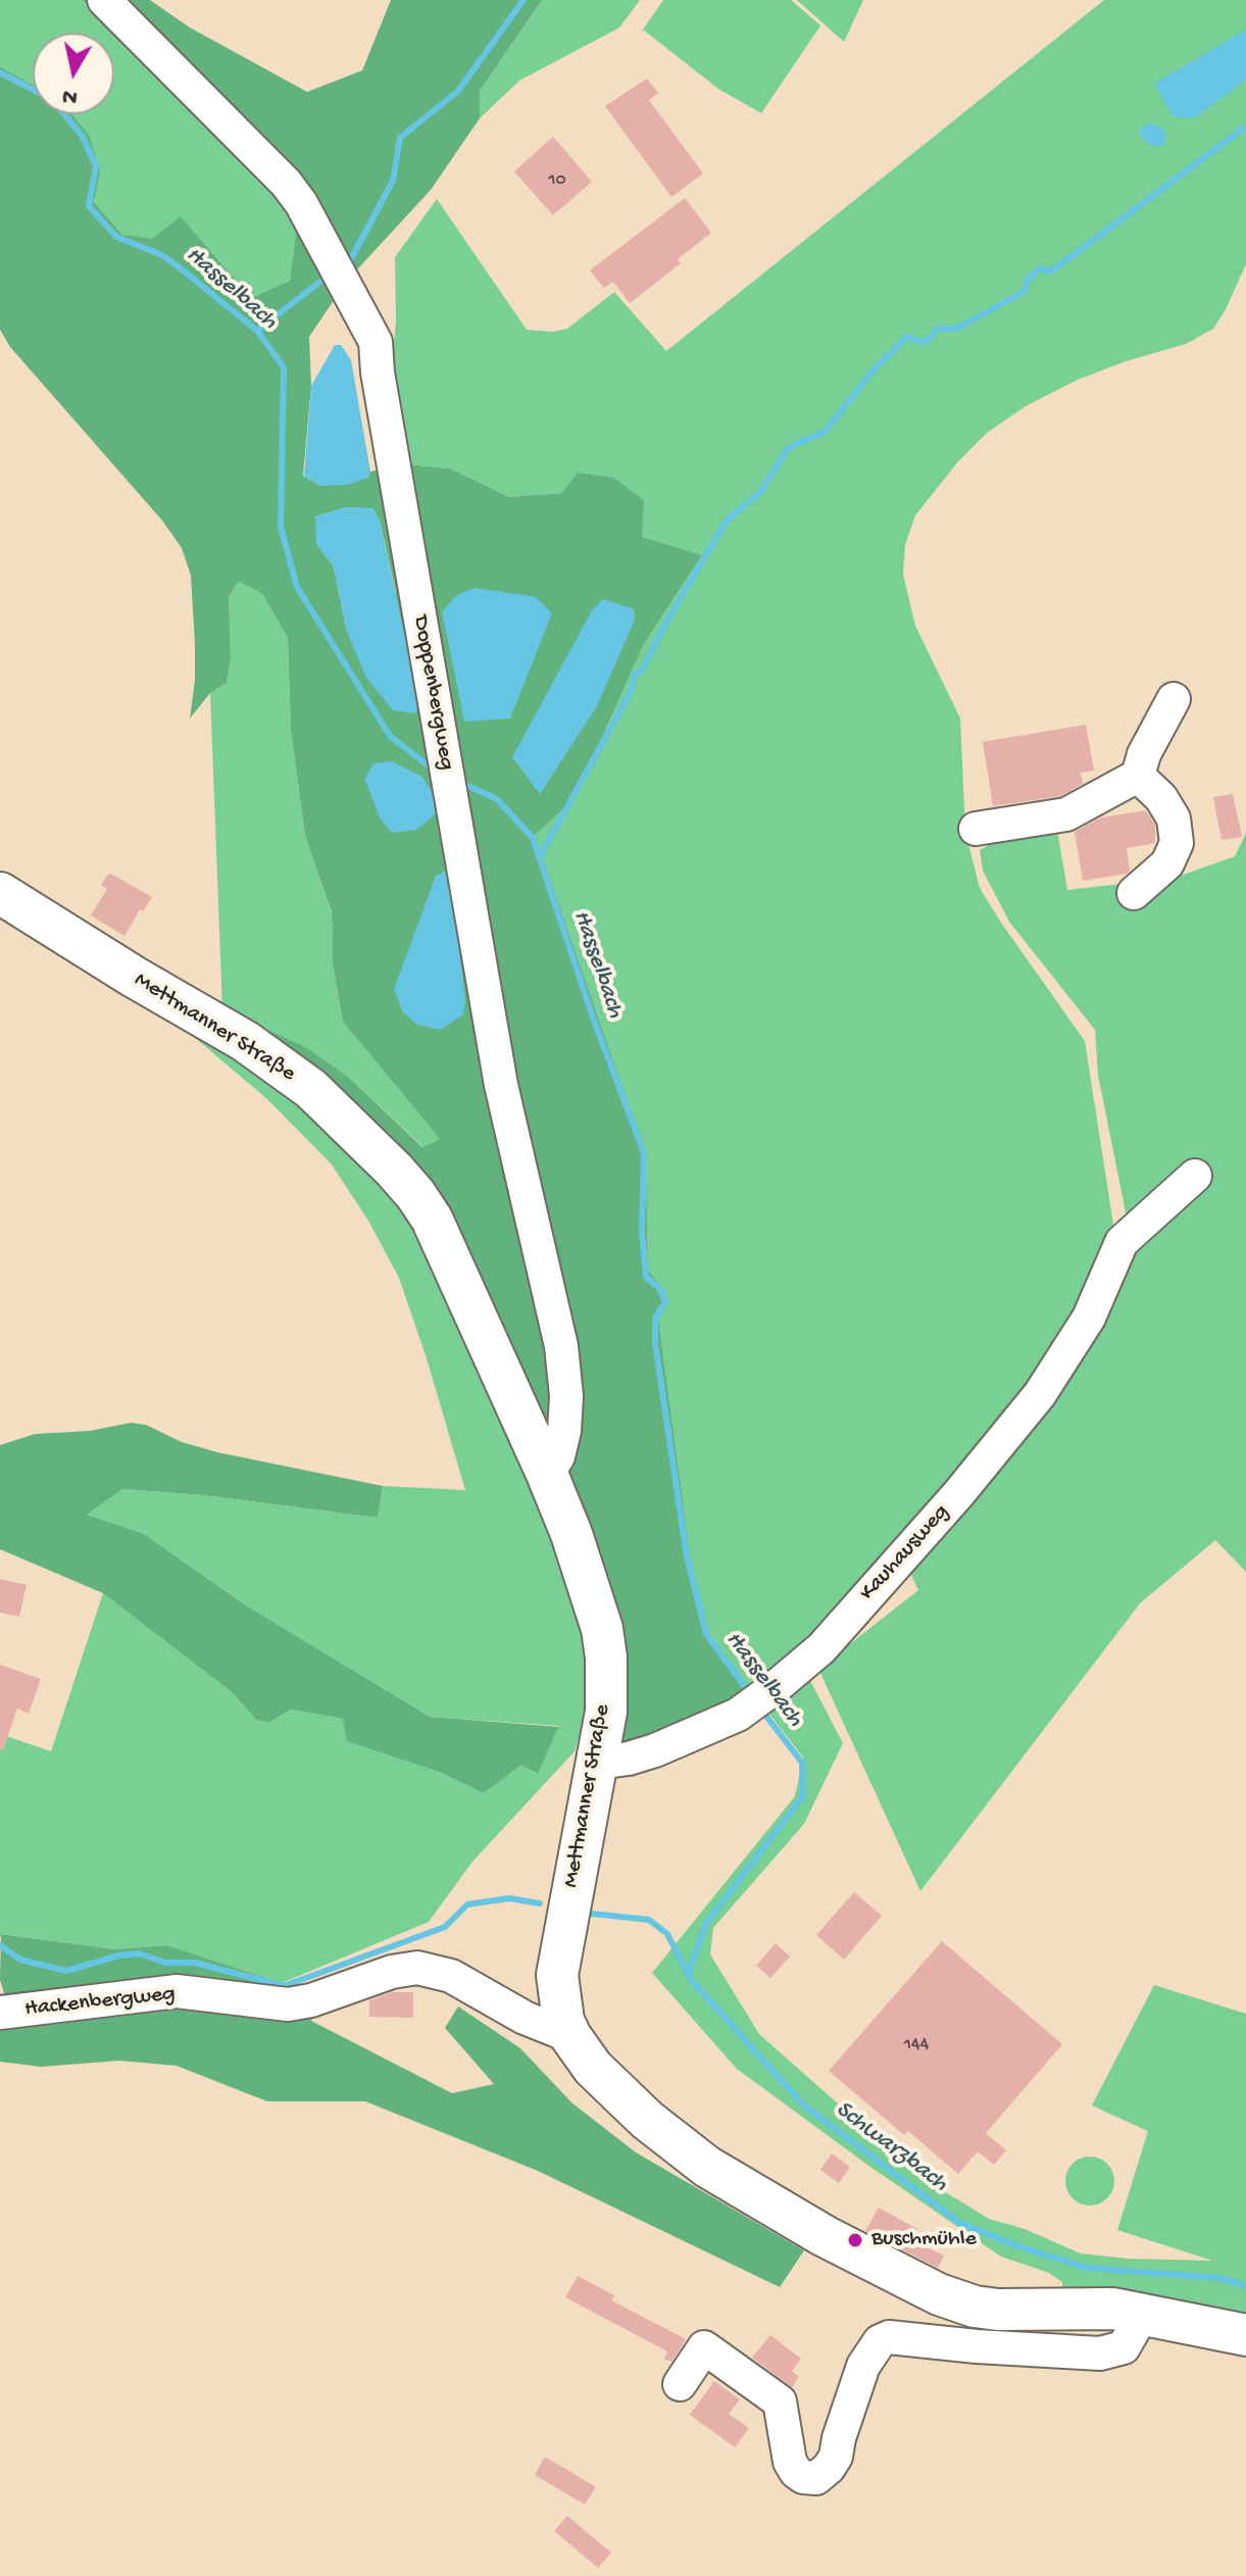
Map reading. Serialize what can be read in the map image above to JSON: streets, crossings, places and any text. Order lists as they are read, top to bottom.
{
  "streets": {
    "main road": ["Mettmanner Straße"],
    "street": ["Doppenbergweg", "Kauhausweg", "Hackenbergweg"]
  },
  "crossings": [
    ["Doppenbergweg", "Mettmanner Straße"],
    ["Mettmanner Straße", "Kauhausweg"],
    ["Mettmanner Straße", "Hackenbergweg"]
  ],
  "water": ["Hasselbach", "Schwarzbach"],
  "places": ["Buschmühle"],
  "house_numbers": ["10", "144"],
  "north": "bottom"
}
